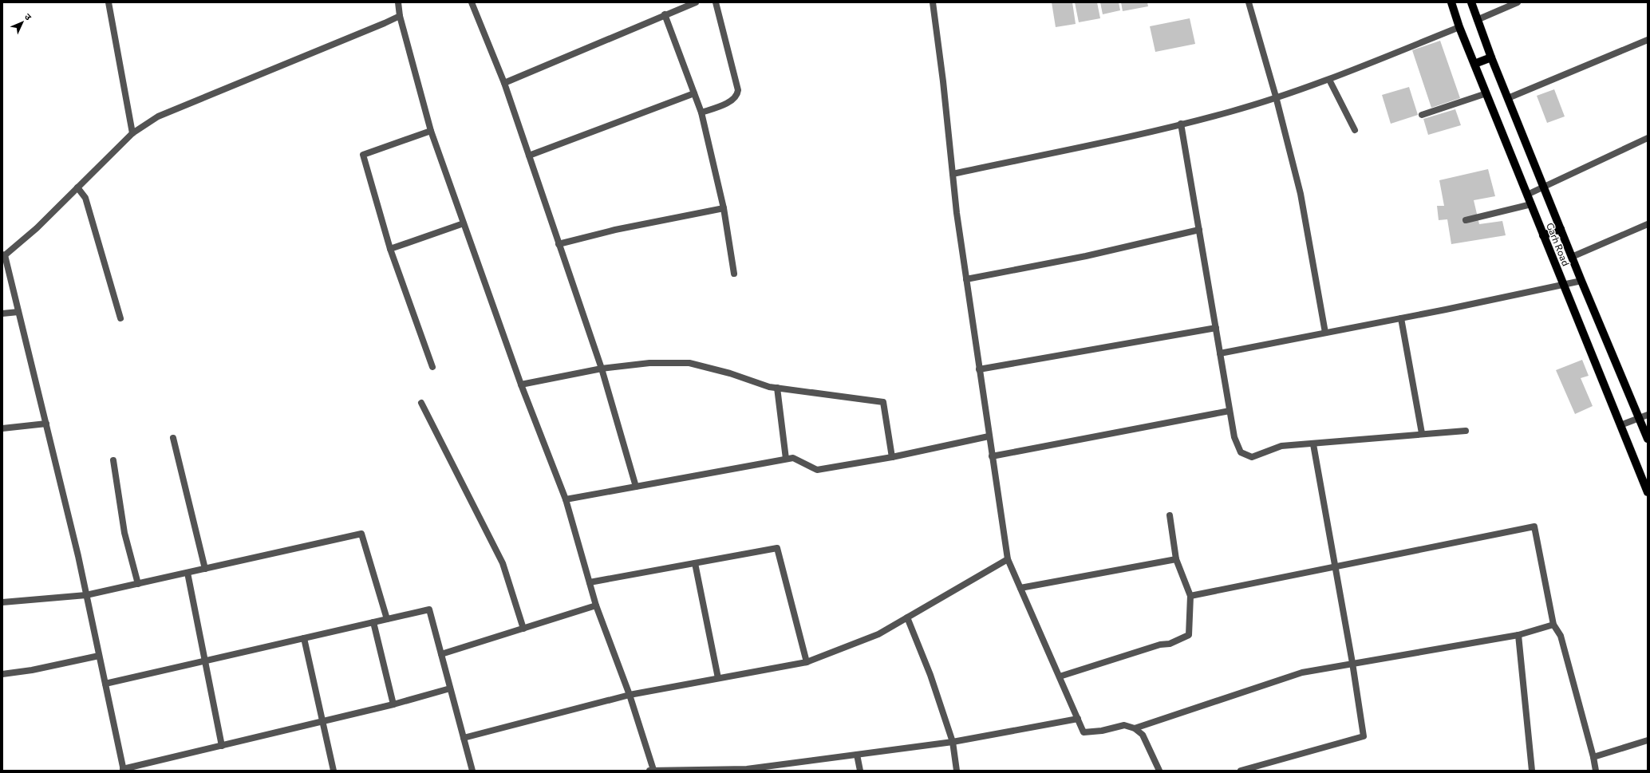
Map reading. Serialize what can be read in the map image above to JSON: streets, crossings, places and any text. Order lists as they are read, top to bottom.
{
  "streets": {
    "main road": ["Garh Road"]
  },
  "north": "top right"
}
